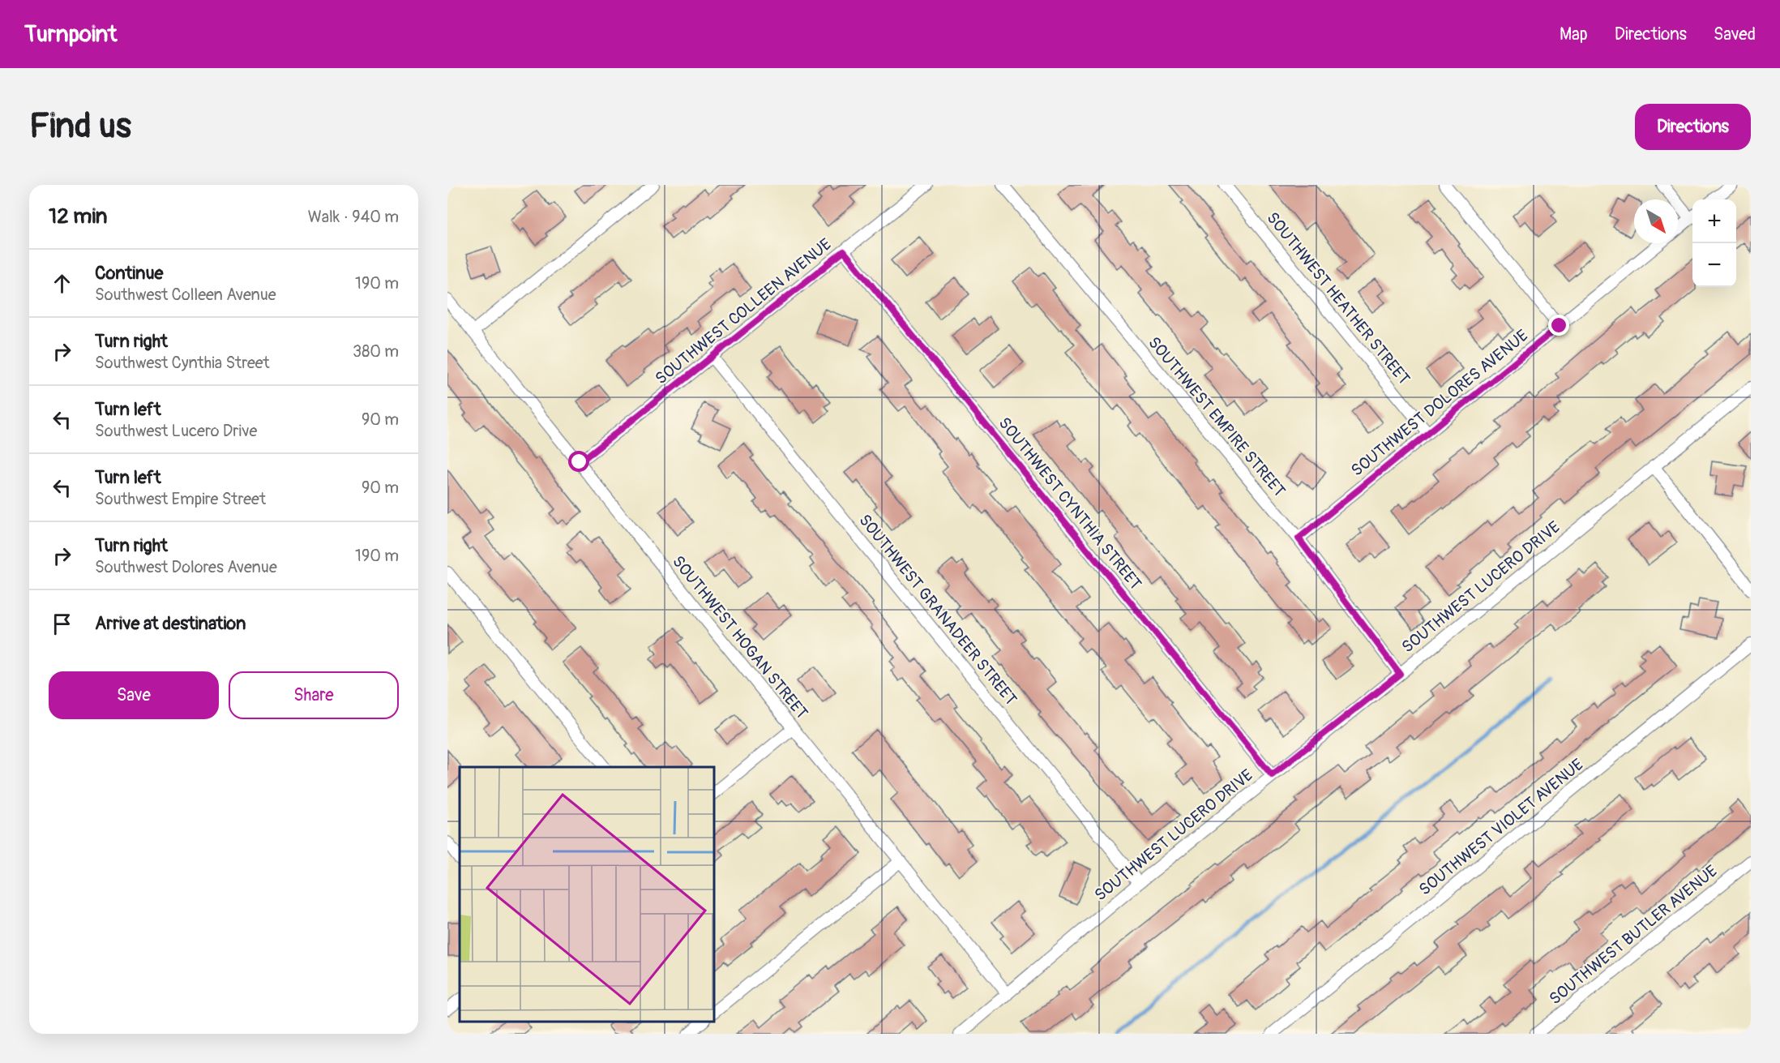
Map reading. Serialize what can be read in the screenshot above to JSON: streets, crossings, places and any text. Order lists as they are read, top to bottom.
{
  "streets": {
    "street": [
      "SOUTHWEST HEATHER STREET",
      "SOUTHWEST COLLEEN AVENUE",
      "SOUTHWEST DOLORES AVENUE",
      "SOUTHWEST EMPIRE STREET",
      "SOUTHWEST CYNTHIA STREET",
      "SOUTHWEST LUCERO DRIVE",
      "SOUTHWEST GRANADEER STREET",
      "SOUTHWEST HOGAN STREET",
      "SOUTHWEST VIOLET AVENUE",
      "SOUTHWEST BUTLER AVENUE"
    ]
  },
  "crossings": [
    ["SOUTHWEST HEATHER STREET", "SOUTHWEST DOLORES AVENUE"],
    ["SOUTHWEST COLLEEN AVENUE", "SOUTHWEST CYNTHIA STREET"],
    ["SOUTHWEST COLLEEN AVENUE", "SOUTHWEST GRANADEER STREET"],
    ["SOUTHWEST COLLEEN AVENUE", "SOUTHWEST HOGAN STREET"],
    ["SOUTHWEST DOLORES AVENUE", "SOUTHWEST EMPIRE STREET"],
    ["SOUTHWEST EMPIRE STREET", "SOUTHWEST LUCERO DRIVE"],
    ["SOUTHWEST CYNTHIA STREET", "SOUTHWEST LUCERO DRIVE"],
    ["SOUTHWEST LUCERO DRIVE", "SOUTHWEST GRANADEER STREET"],
    ["SOUTHWEST LUCERO DRIVE", "SOUTHWEST HOGAN STREET"]
  ],
  "north": "bottom right",
  "page": {
    "header": "Turnpoint",
    "nav": ["Map", "Directions", "Saved"],
    "buttons": [
      "Directions",
      ["Save", "Share"]
    ],
    "title": "Find us",
    "heading": ["12 min", "Walk · 940 m"],
    "map_buttons": ["+", "−"],
    "list": [
      ["Continue", "Southwest Colleen Avenue", "190 m"],
      ["Turn right", "Southwest Cynthia Street", "380 m"],
      ["Turn left", "Southwest Lucero Drive", "90 m"],
      ["Turn left", "Southwest Empire Street", "90 m"],
      ["Turn right", "Southwest Dolores Avenue", "190 m"],
      "Arrive at destination"
    ]
  }
}
